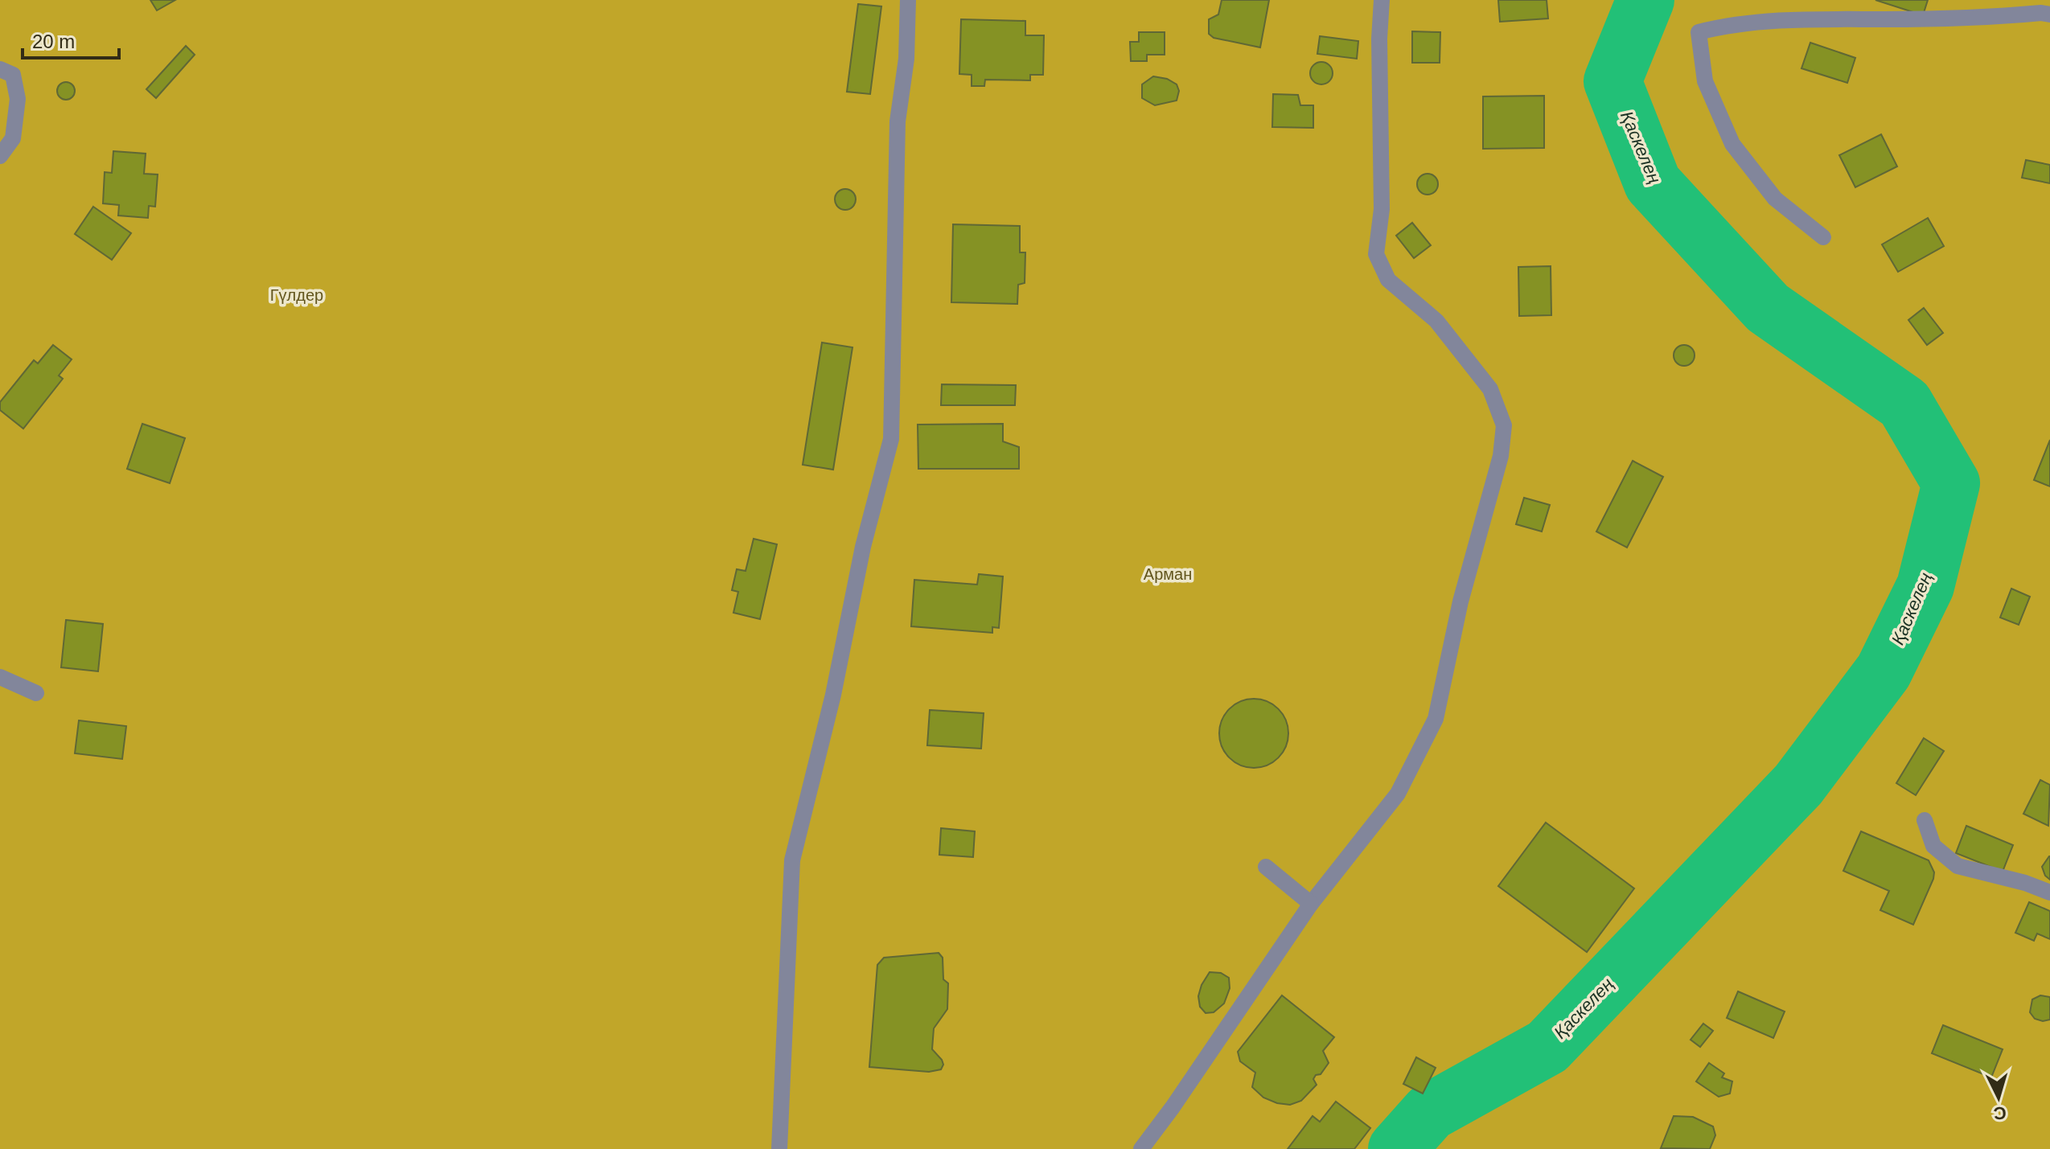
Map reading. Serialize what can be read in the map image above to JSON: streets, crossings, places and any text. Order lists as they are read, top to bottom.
{
  "water": ["Қаскелең"],
  "parks": ["Гүлдер", "Арман"],
  "scale_bar": "20 m",
  "north": "bottom"
}
